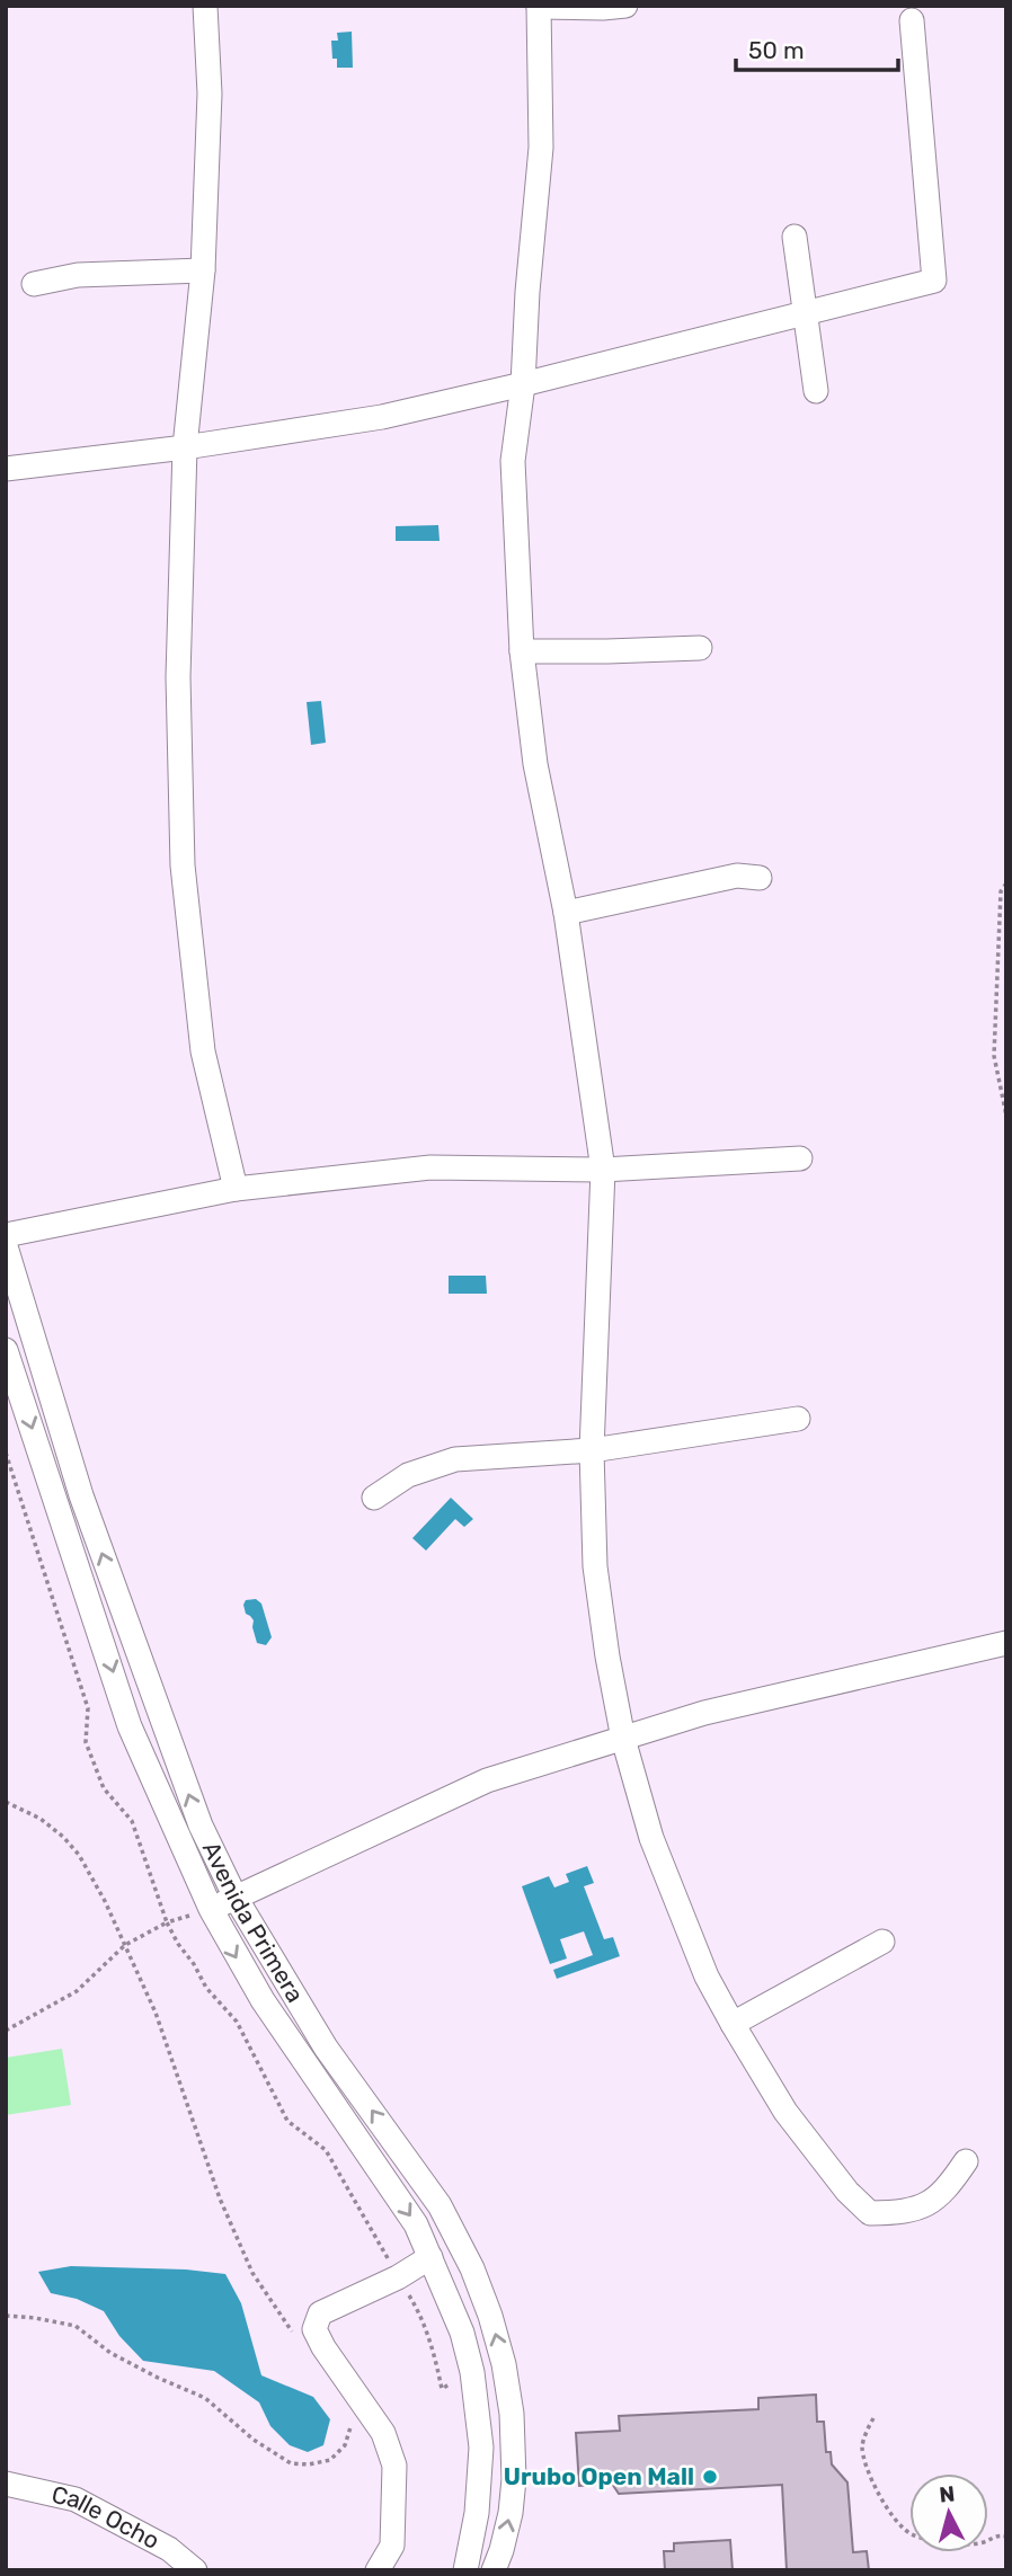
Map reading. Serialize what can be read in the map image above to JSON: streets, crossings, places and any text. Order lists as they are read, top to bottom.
{
  "streets": {
    "street": ["Avenida Primera", "Calle Ocho"]
  },
  "places": ["Urubo Open Mall"],
  "scale_bar": "50 m",
  "north": "top"
}
